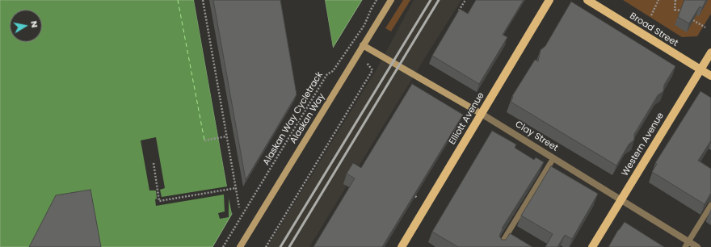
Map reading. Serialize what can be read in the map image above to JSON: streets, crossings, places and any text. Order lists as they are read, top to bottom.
{
  "streets": {
    "main road": [
      "Broad Street",
      "Alaskan Way",
      "Elliott Avenue",
      "Clay Street",
      "Western Avenue"
    ],
    "path": ["Alaskan Way Cycletrack"]
  },
  "crossings": [
    ["Broad Street", "Western Avenue"],
    ["Alaskan Way", "Clay Street"],
    ["Elliott Avenue", "Clay Street"],
    ["Clay Street", "Western Avenue"]
  ],
  "north": "right"
}
